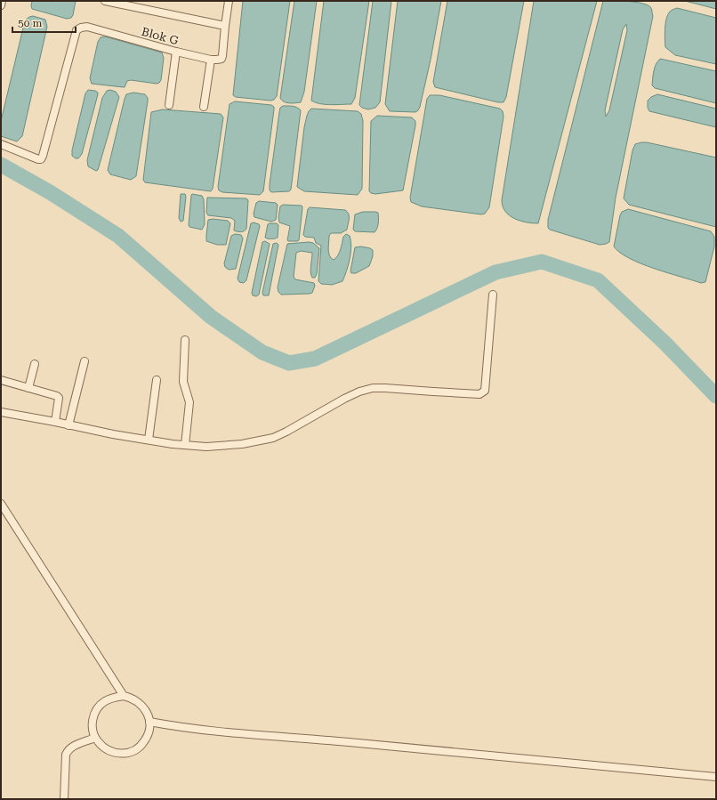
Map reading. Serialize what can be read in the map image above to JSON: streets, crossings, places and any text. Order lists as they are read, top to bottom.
{
  "streets": {
    "street": ["Blok G"]
  },
  "scale_bar": "50 m"
}
